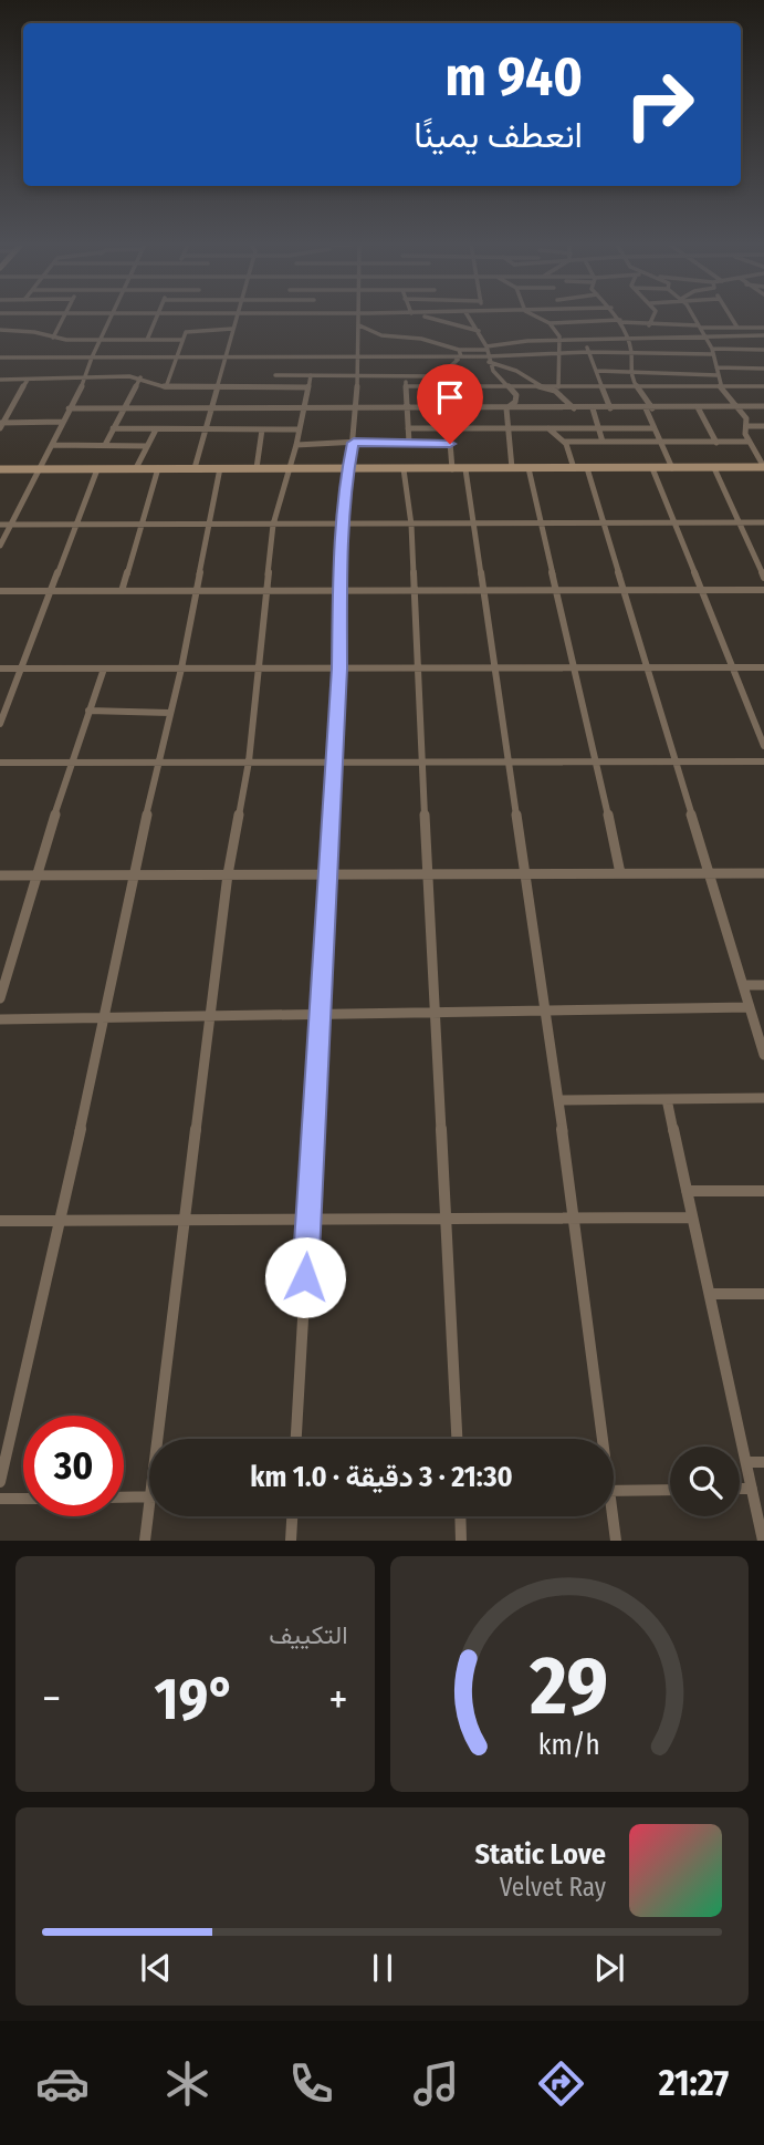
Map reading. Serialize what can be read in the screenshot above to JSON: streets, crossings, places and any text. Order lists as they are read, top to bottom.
{
  "page": {
    "turn": ["940 m", "انعطف يمينًا"],
    "limit": "30",
    "trip": "21:30 · 3 دقيقة · 1.0 km",
    "tile": "التكييف",
    "heat": ["−", "19°", "+"],
    "song": ["Static Love", "Velvet Ray"],
    "tabs": "21:27",
    "gauge": ["29", "km/h"]
  }
}
